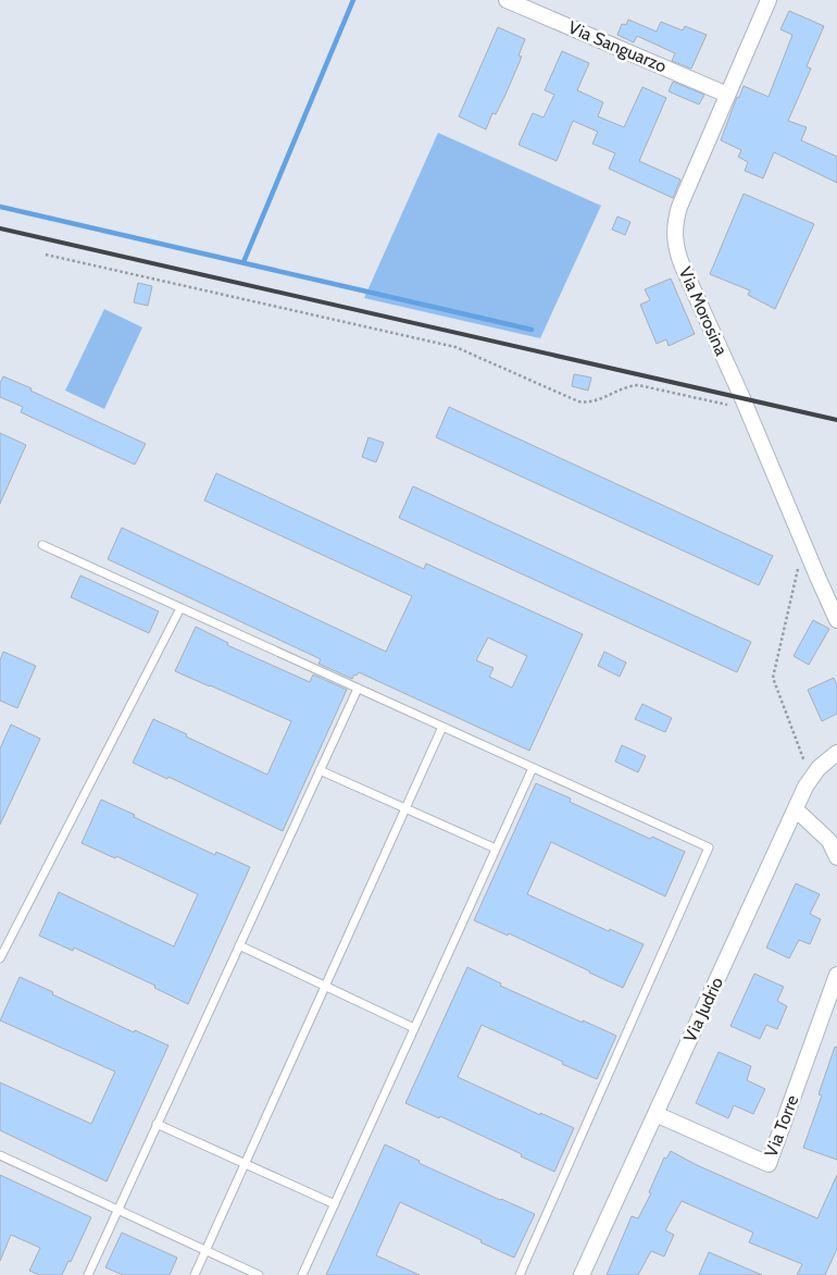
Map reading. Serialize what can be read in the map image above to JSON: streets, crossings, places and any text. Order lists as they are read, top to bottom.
{
  "streets": {
    "street": [
      "Via Sanguarzo",
      "Via Morosina",
      "Via Judrio",
      "Via Torre"
    ]
  },
  "crossings": [
    ["Via Sanguarzo", "Via Morosina"],
    ["Via Judrio", "Via Torre"]
  ]
}
